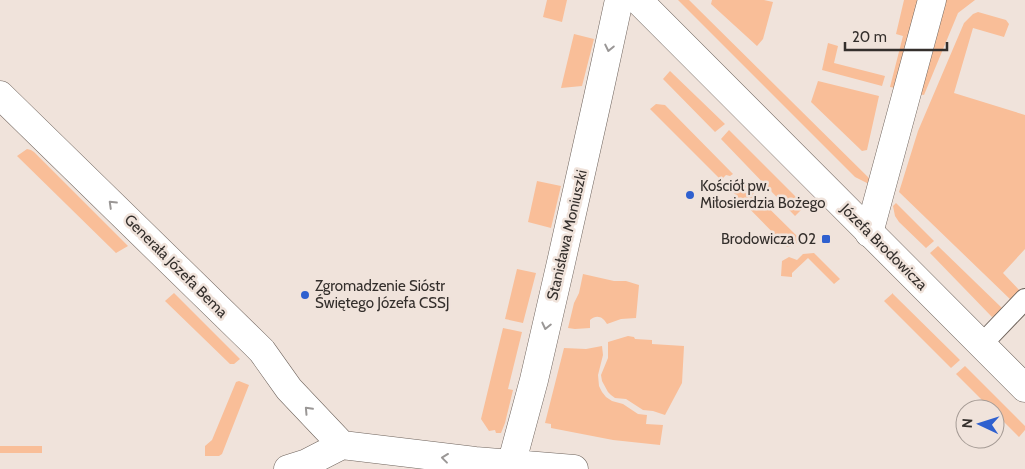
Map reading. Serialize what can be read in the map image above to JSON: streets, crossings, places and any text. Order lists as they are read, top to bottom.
{
  "streets": {
    "street": ["Stanisława Moniuszki", "Józefa Brodowicza", "Generała Józefa Bema"]
  },
  "one_way": ["Stanisława Moniuszki", "Generała Józefa Bema"],
  "places": {
    "other": ["Kościół pw. Miłosierdzia Bożego", "Zgromadzenie Sióstr Świętego Józefa CSSJ"],
    "transit": ["Brodowicza 02"]
  },
  "scale_bar": "20 m",
  "north": "left"
}
